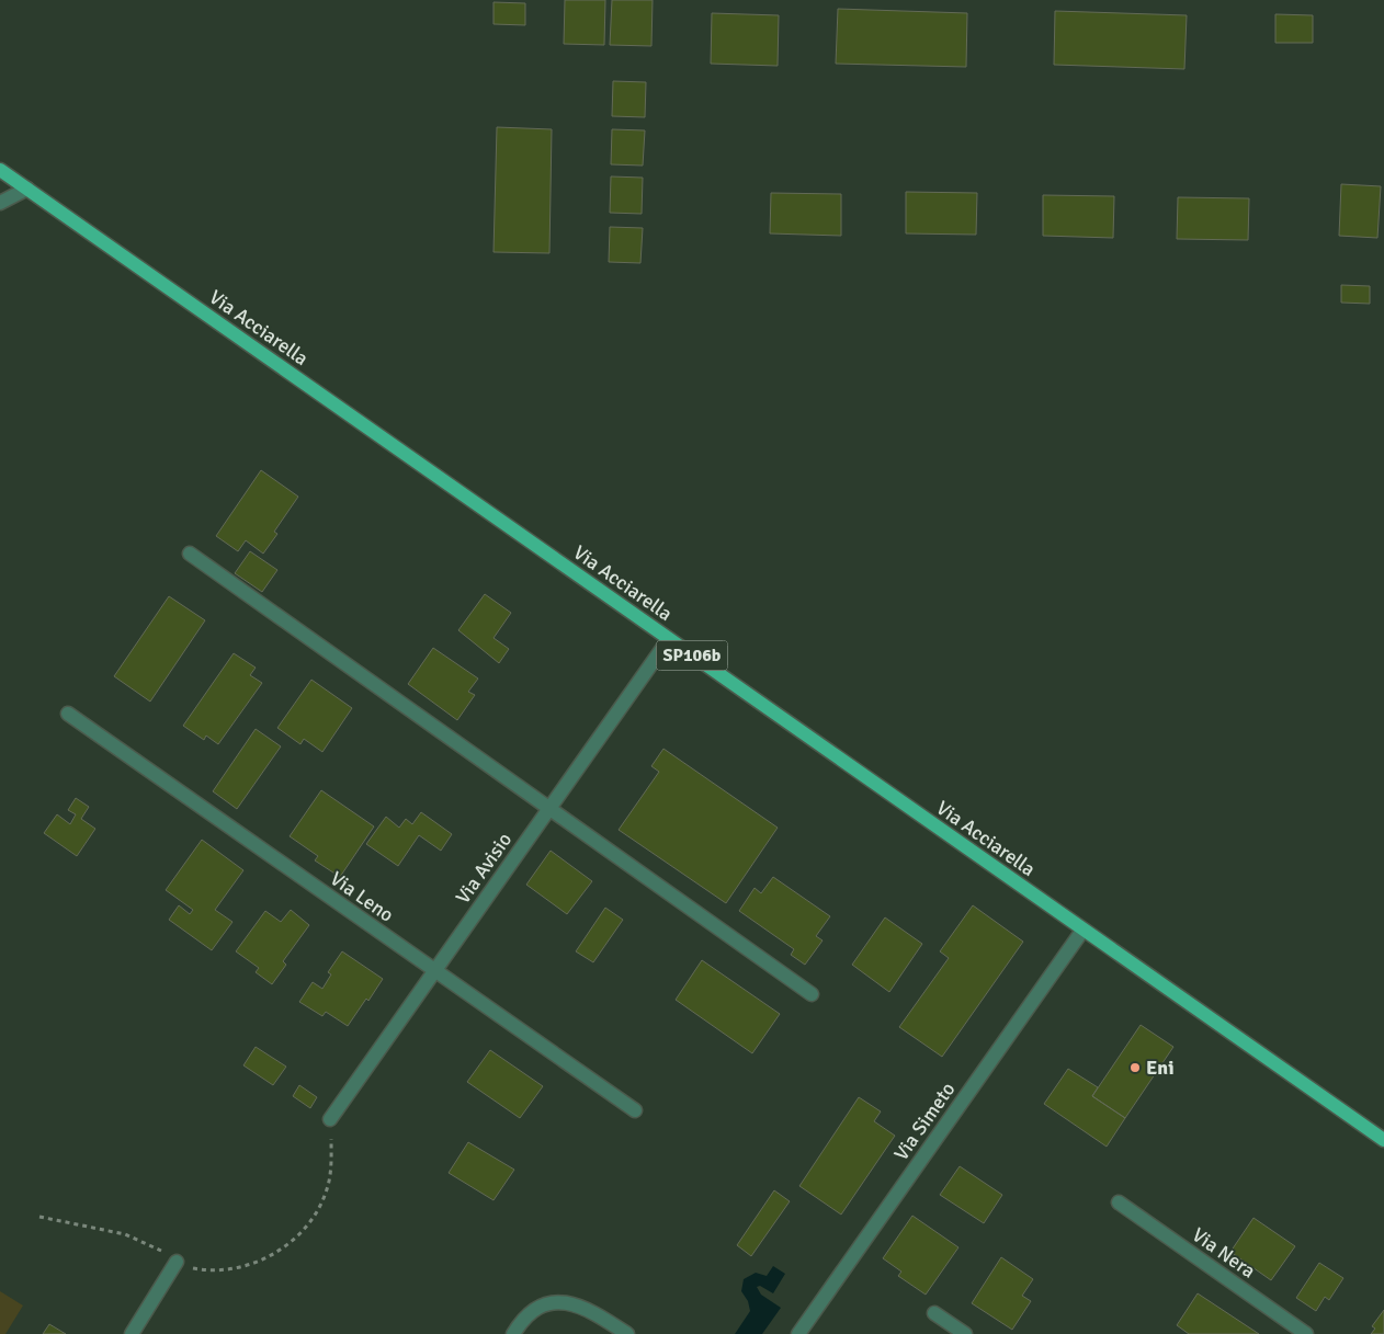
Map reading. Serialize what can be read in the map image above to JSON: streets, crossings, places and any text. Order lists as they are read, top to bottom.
{
  "streets": {
    "main road": ["Via Acciarella", "SP106b"],
    "street": [
      "Via Avisio",
      "Via Leno",
      "Via Simeto",
      "Via Nera"
    ]
  },
  "crossings": [
    ["Via Acciarella", "Via Avisio"],
    ["Via Acciarella", "Via Simeto"],
    ["Via Avisio", "Via Leno"]
  ],
  "places": ["Eni"]
}
